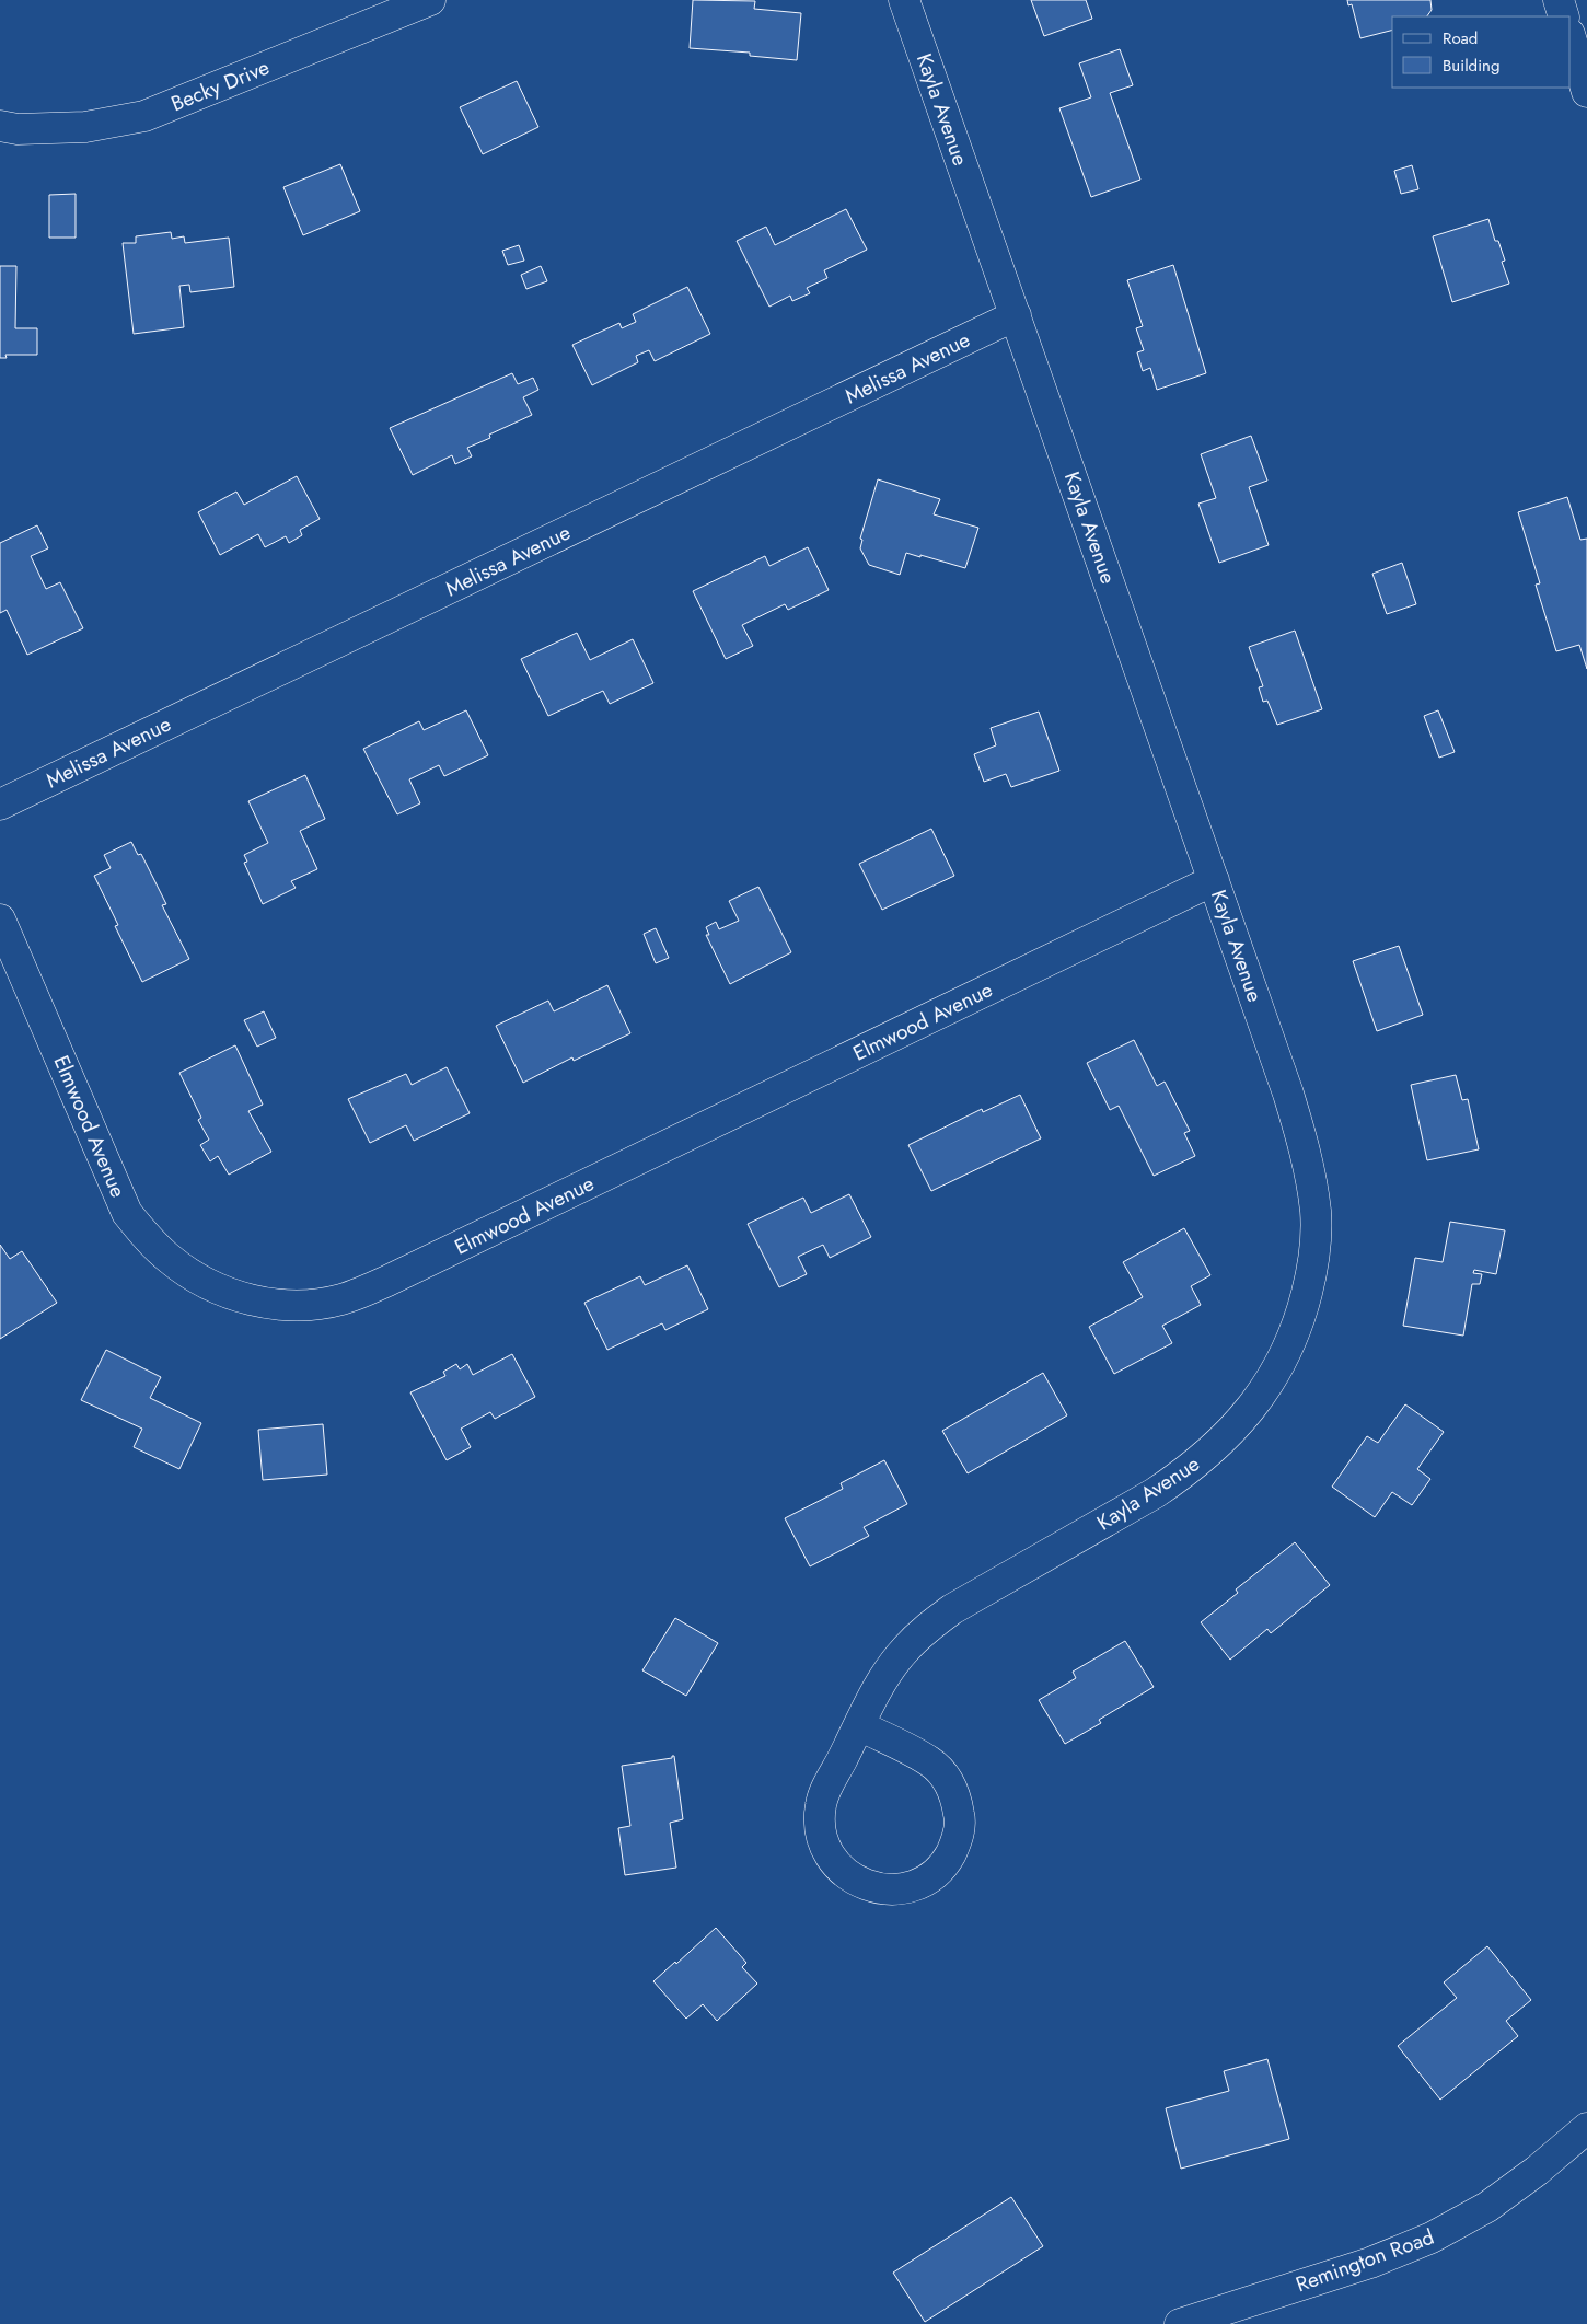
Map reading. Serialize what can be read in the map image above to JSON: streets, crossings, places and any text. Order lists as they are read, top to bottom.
{
  "streets": {
    "street": [
      "Becky Drive",
      "Kayla Avenue",
      "Melissa Avenue",
      "Elmwood Avenue",
      "Remington Road"
    ]
  },
  "crossings": [
    ["Kayla Avenue", "Melissa Avenue"],
    ["Kayla Avenue", "Elmwood Avenue"]
  ],
  "legend": ["Road", "Building"]
}
